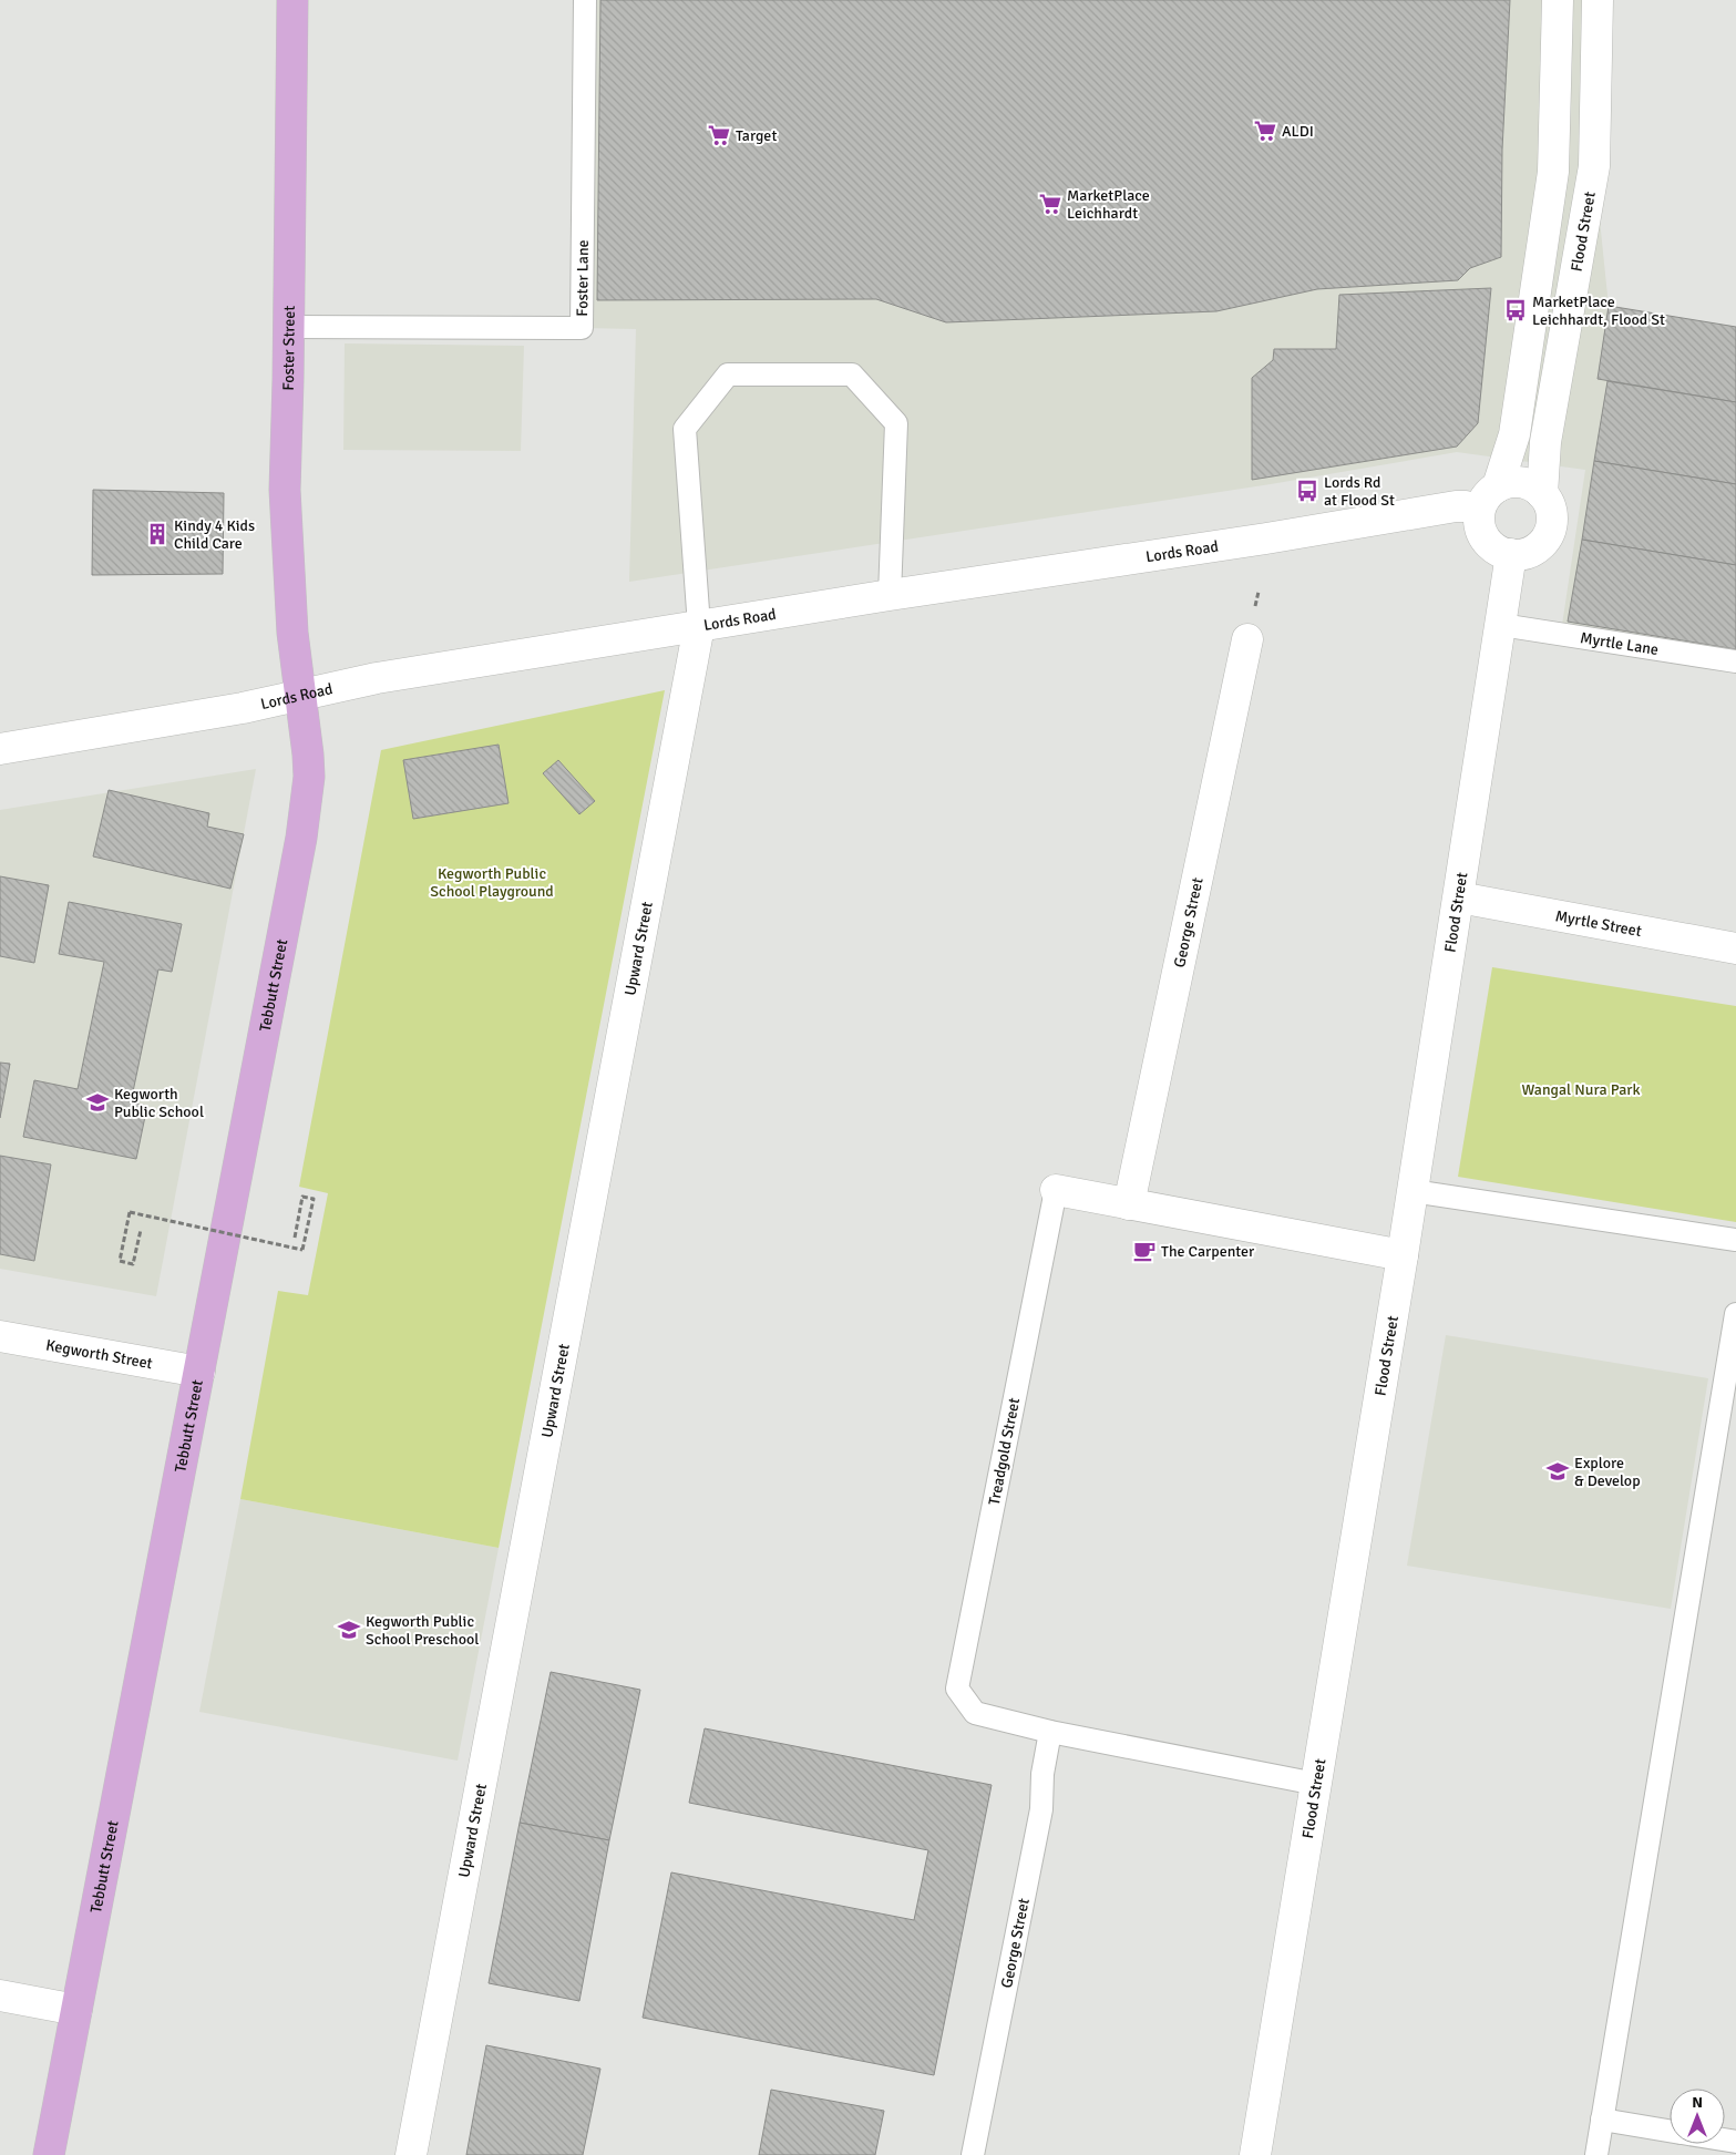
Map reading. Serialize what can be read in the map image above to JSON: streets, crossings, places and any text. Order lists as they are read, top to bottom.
{
  "streets": {
    "main road": ["Foster Street", "Tebbutt Street"],
    "street": [
      "Flood Street",
      "Lords Road",
      "George Street",
      "Myrtle Street",
      "Upward Street",
      "Kegworth Street",
      "Treadgold Street"
    ],
    "lane": ["Foster Lane", "Myrtle Lane"]
  },
  "crossings": [
    ["Flood Street", "Lords Road"],
    ["Flood Street", "Myrtle Lane"],
    ["Flood Street", "Myrtle Street"],
    ["Flood Street", "Treadgold Street"],
    ["Foster Lane", "Foster Street"],
    ["Foster Street", "Lords Road"],
    ["Foster Street", "Tebbutt Street"],
    ["Lords Road", "Upward Street"],
    ["Lords Road", "Tebbutt Street"],
    ["George Street", "Treadgold Street"],
    ["Tebbutt Street", "Kegworth Street"]
  ],
  "parks": ["Kegworth Public School Playground", "Wangal Nura Park"],
  "places": {
    "supermarket": ["ALDI", "Target", "MarketPlace Leichhardt"],
    "bus stop": ["MarketPlace Leichhardt, Flood St", "Lords Rd at Flood St"],
    "building": ["Kindy 4 Kids Child Care"],
    "school or university": ["Kegworth Public School", "Explore & Develop", "Kegworth Public School Preschool"],
    "cafe": ["The Carpenter"]
  },
  "north": "top"
}
